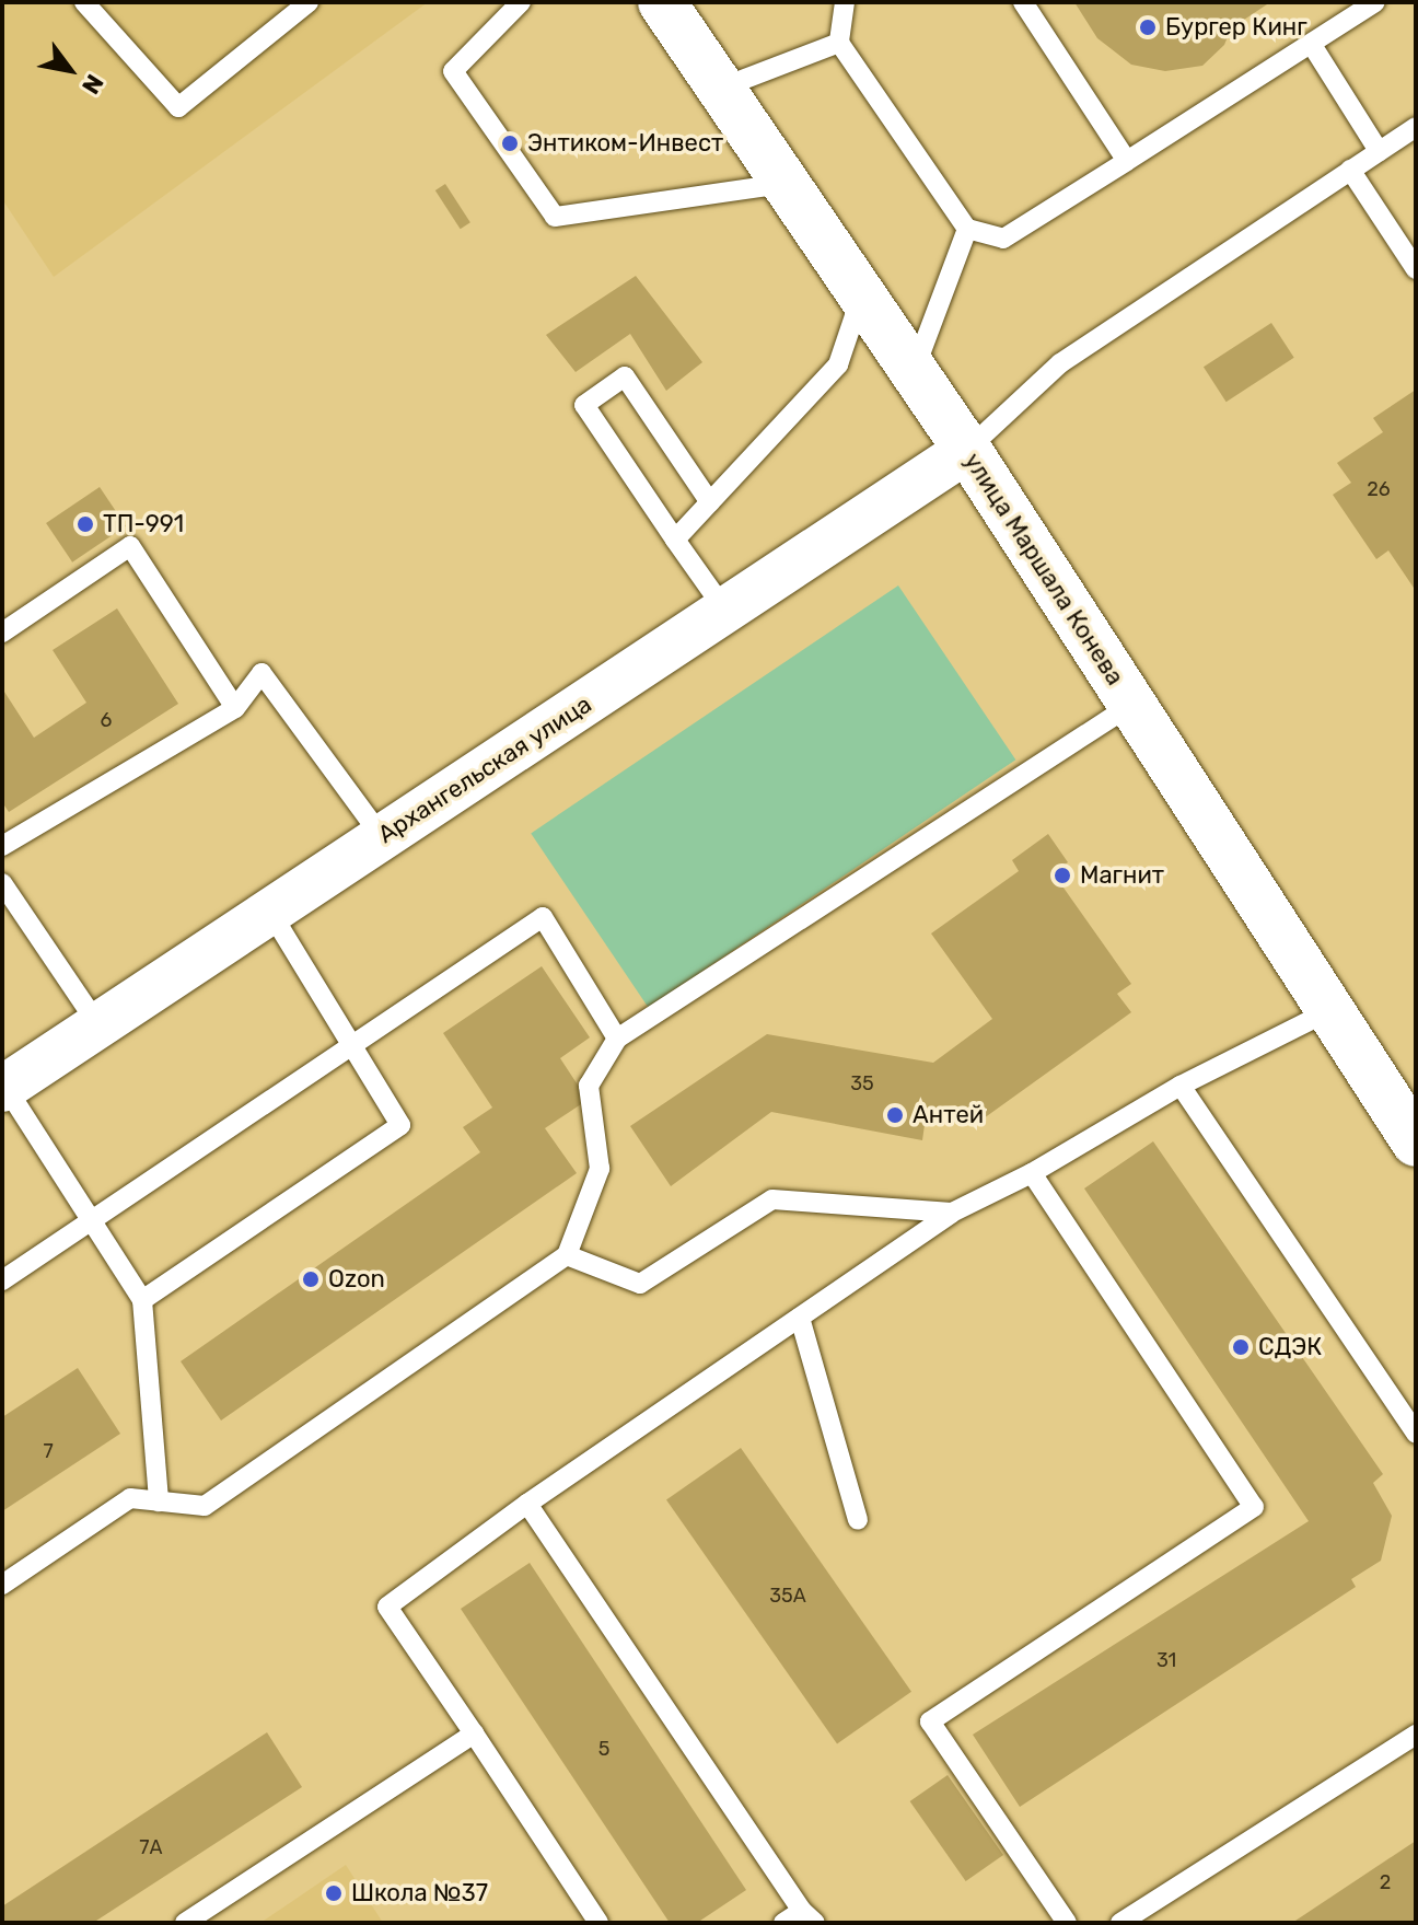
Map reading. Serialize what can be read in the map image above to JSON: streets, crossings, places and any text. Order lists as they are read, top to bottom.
{
  "streets": {
    "main road": ["улица Маршала Конева"],
    "street": ["Архангельская улица"]
  },
  "crossings": [
    ["улица Маршала Конева", "Архангельская улица"]
  ],
  "places": [
    "Бургер Кинг",
    "Энтиком-Инвест",
    "ТП-991",
    "Магнит",
    "Антей",
    "Ozon",
    "СДЭК",
    "Школа №37"
  ],
  "house_numbers": [
    "26",
    "6",
    "35",
    "7",
    "35А",
    "31",
    "5",
    "7А",
    "2"
  ],
  "north": "bottom right"
}
